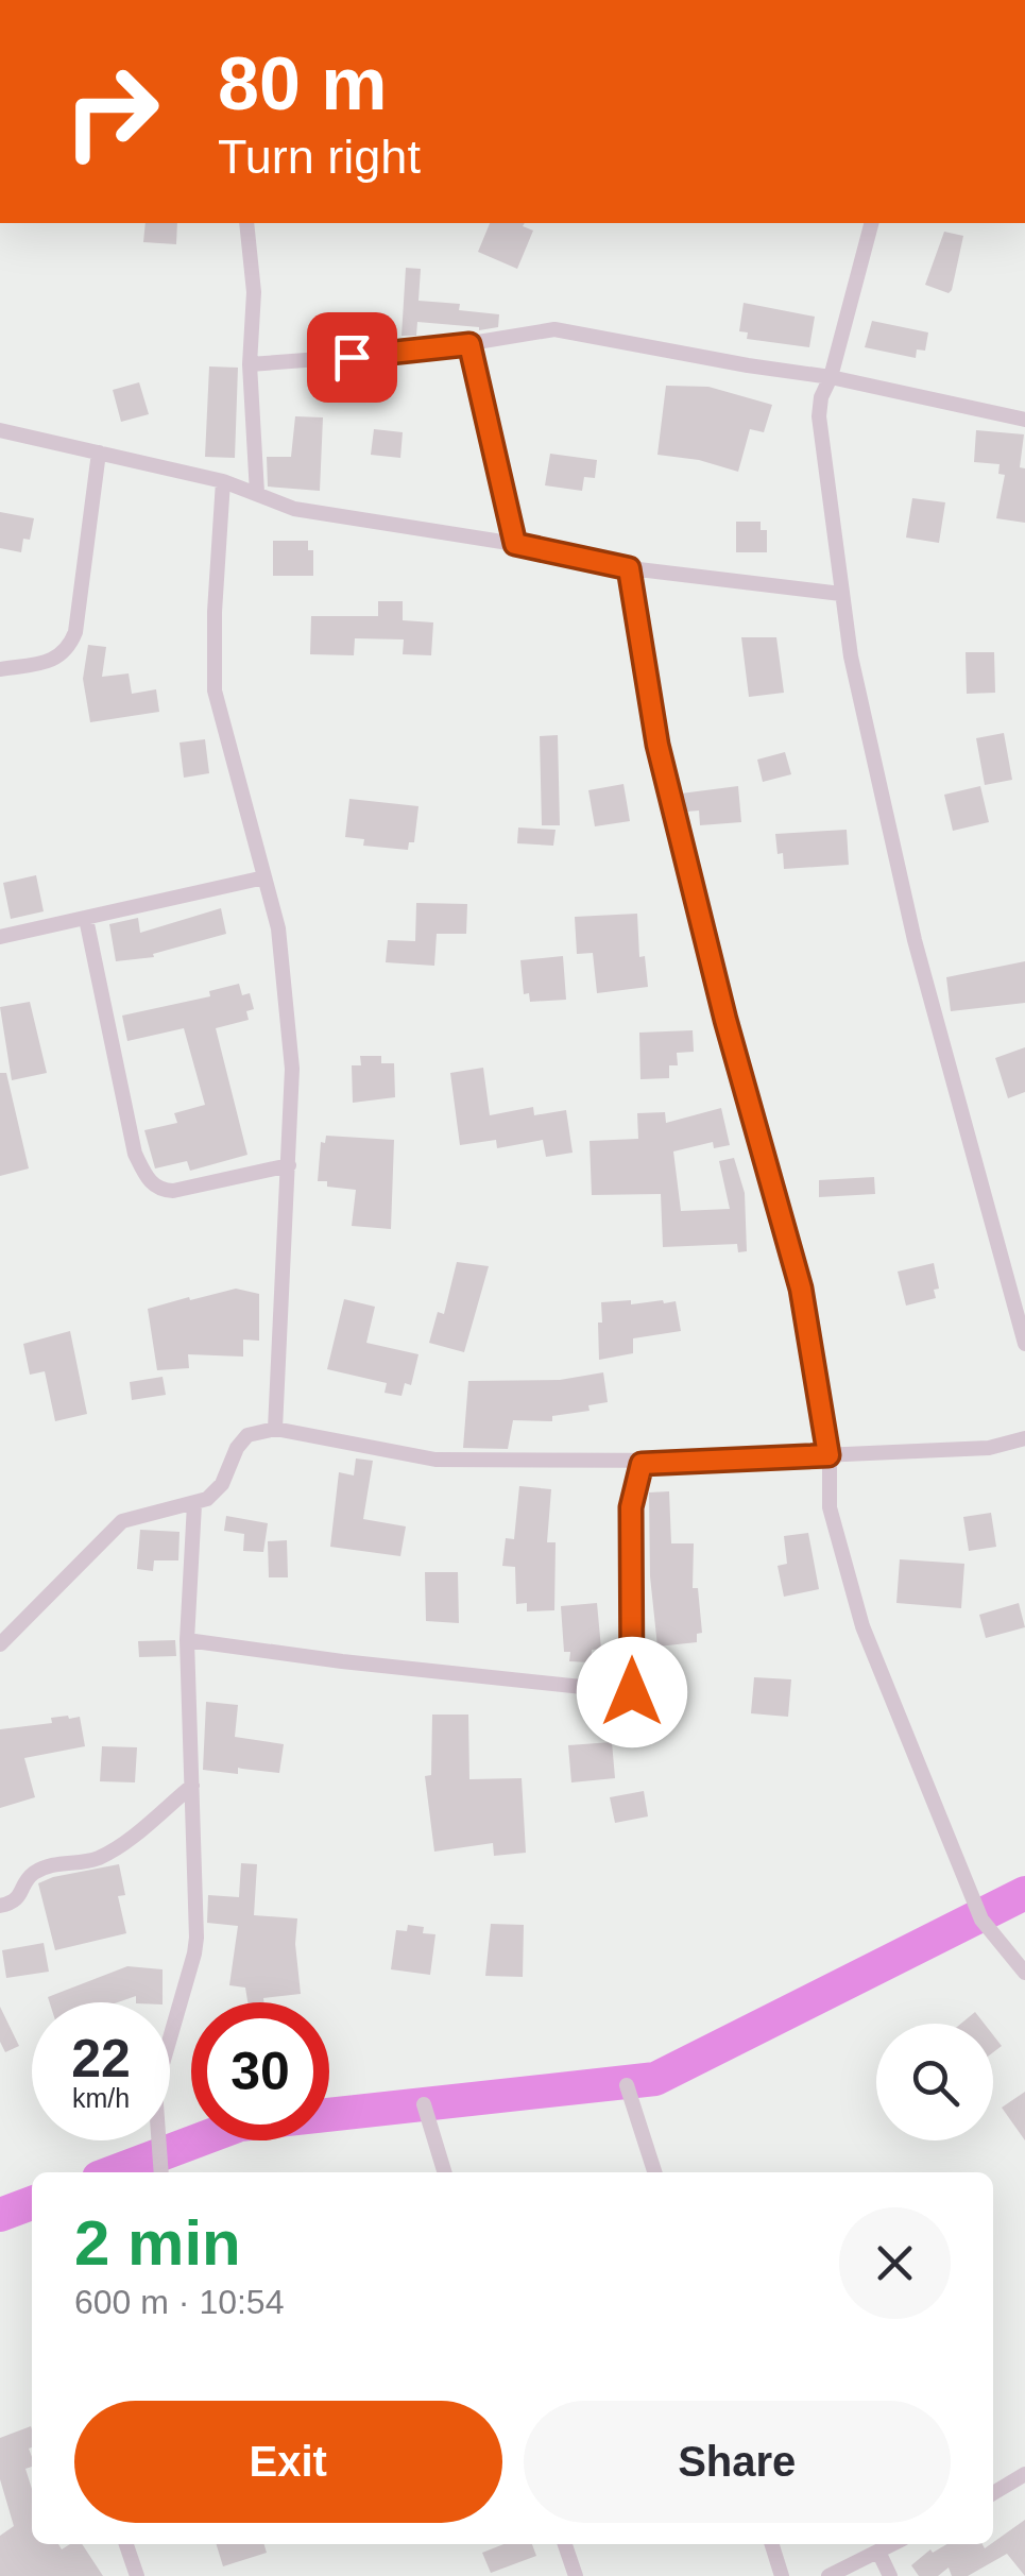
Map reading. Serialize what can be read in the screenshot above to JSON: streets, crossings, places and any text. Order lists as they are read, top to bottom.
{
  "page": {
    "turn": ["80 m", "Turn right"],
    "speed": "22 km/h",
    "limit": "30",
    "heading": ["2 min", "600 m · 10:54"],
    "buttons": ["Exit", "Share"]
  }
}
